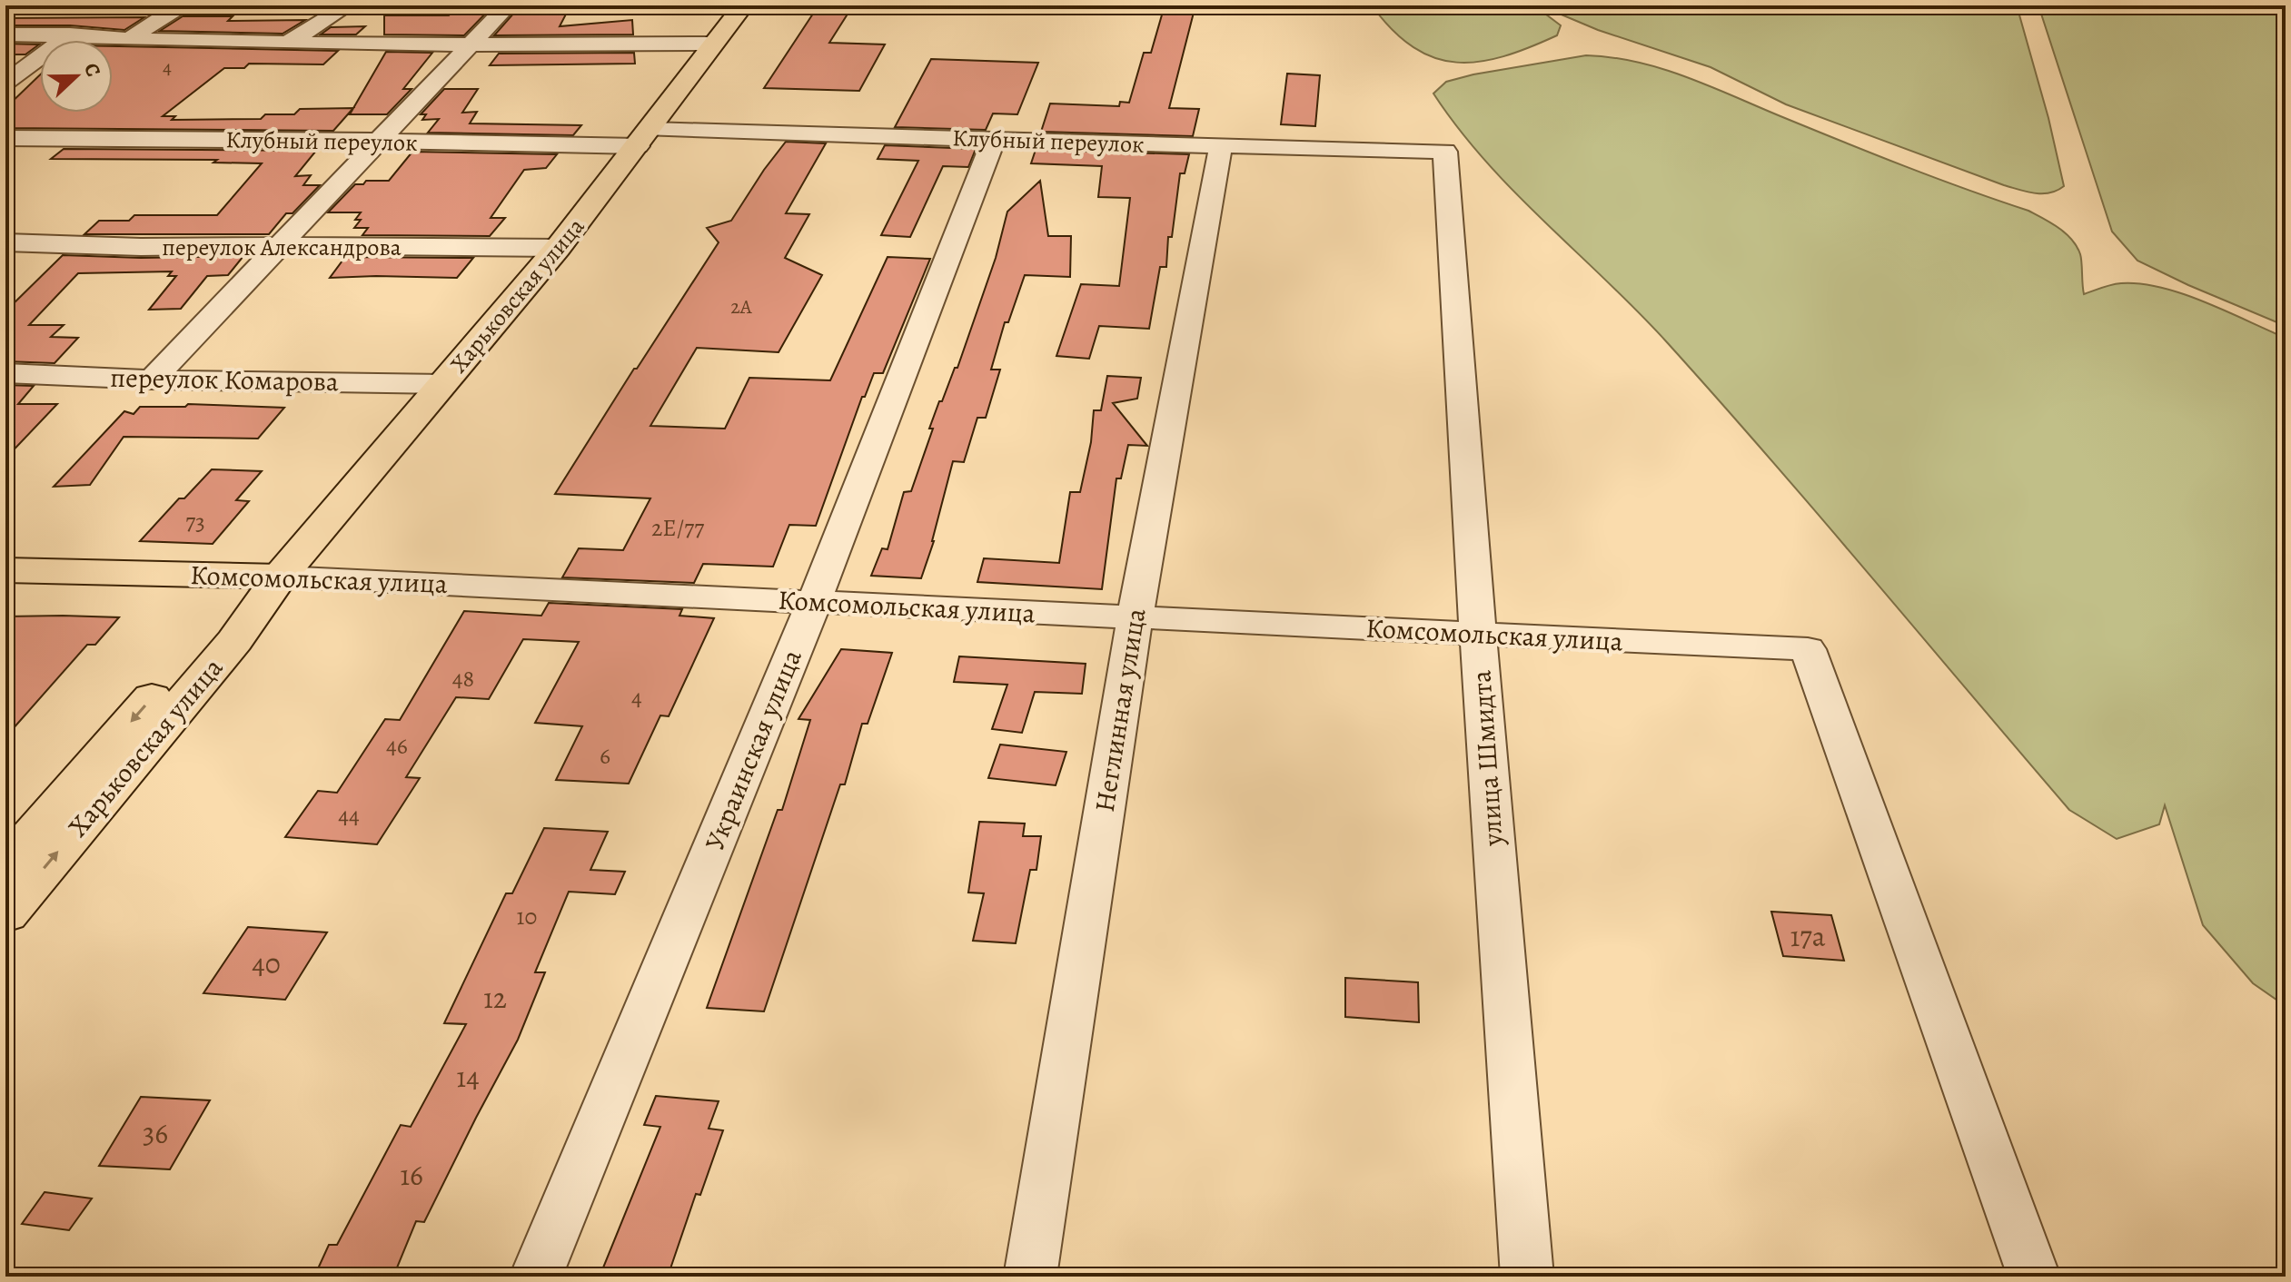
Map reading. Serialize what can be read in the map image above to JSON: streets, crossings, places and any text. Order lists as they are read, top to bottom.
{
  "streets": {
    "main road": ["Харьковская улица", "Комсомольская улица"],
    "street": [
      "Клубный переулок",
      "переулок Александрова",
      "переулок Комарова",
      "Неглинная улица",
      "Украинская улица",
      "улица Шмидта"
    ]
  },
  "crossings": [
    ["Клубный переулок", "Харьковская улица"],
    ["Клубный переулок", "Неглинная улица"],
    ["Клубный переулок", "Украинская улица"],
    ["Клубный переулок", "улица Шмидта"],
    ["переулок Александрова", "Харьковская улица"],
    ["Харьковская улица", "переулок Комарова"],
    ["Харьковская улица", "Комсомольская улица"],
    ["Комсомольская улица", "Неглинная улица"],
    ["Комсомольская улица", "Украинская улица"],
    ["Комсомольская улица", "улица Шмидта"]
  ],
  "house_numbers": [
    "4",
    "2А",
    "73",
    "2Е/77",
    "48",
    "4",
    "46",
    "6",
    "44",
    "10",
    "17а",
    "40",
    "12",
    "14",
    "36",
    "16"
  ],
  "north": "right"
}
